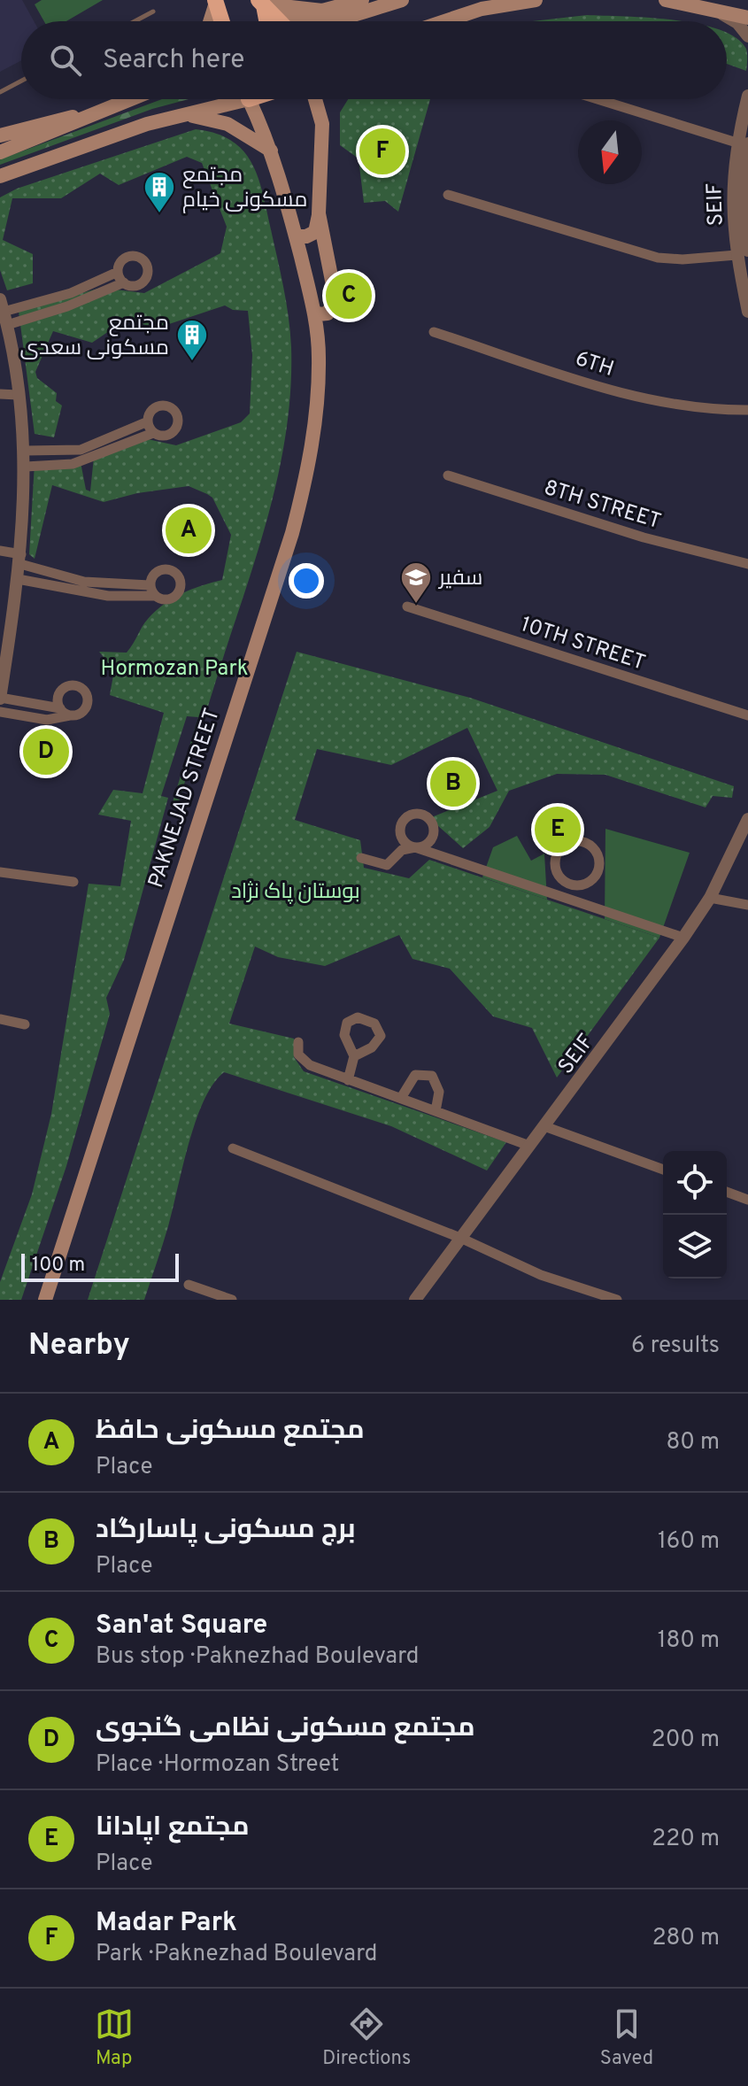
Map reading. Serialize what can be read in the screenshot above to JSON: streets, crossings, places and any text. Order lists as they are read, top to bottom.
{
  "streets": {
    "main road": ["PAKNEJAD STREET"],
    "street": [
      "SEIF",
      "6TH",
      "8TH STREET",
      "10TH STREET"
    ]
  },
  "parks": ["Hormozan Park", "بوستان پاک نژاد"],
  "places": {
    "building": ["مجتمع مسکونی خیام", "مجتمع مسکونی سعدی"],
    "school or university": ["سفیر"]
  },
  "scale_bar": "100 m",
  "north": "bottom",
  "page": {
    "search": "Search here",
    "pins": [
      "F",
      "C",
      "A",
      "D",
      "B",
      "E"
    ],
    "scale": "100 m",
    "heading": ["Nearby", "6 results"],
    "list": [
      {
        "mark": "A",
        "name": "مجتمع مسکونی حافظ",
        "note": "Place",
        "value": "80 m"
      },
      {
        "mark": "B",
        "name": "برج مسکونی پاسارگاد",
        "note": "Place",
        "value": "160 m"
      },
      {
        "mark": "C",
        "name": "San'at Square",
        "note": "Bus stop · Paknezhad Boulevard",
        "value": "180 m"
      },
      {
        "mark": "D",
        "name": "مجتمع مسکونی نظامی گنجوی",
        "note": "Place · Hormozan Street",
        "value": "200 m"
      },
      {
        "mark": "E",
        "name": "مجتمع اپادانا",
        "note": "Place",
        "value": "220 m"
      },
      {
        "mark": "F",
        "name": "Madar Park",
        "note": "Park · Paknezhad Boulevard",
        "value": "280 m"
      }
    ],
    "nav": ["Map", "Directions", "Saved"]
  }
}
